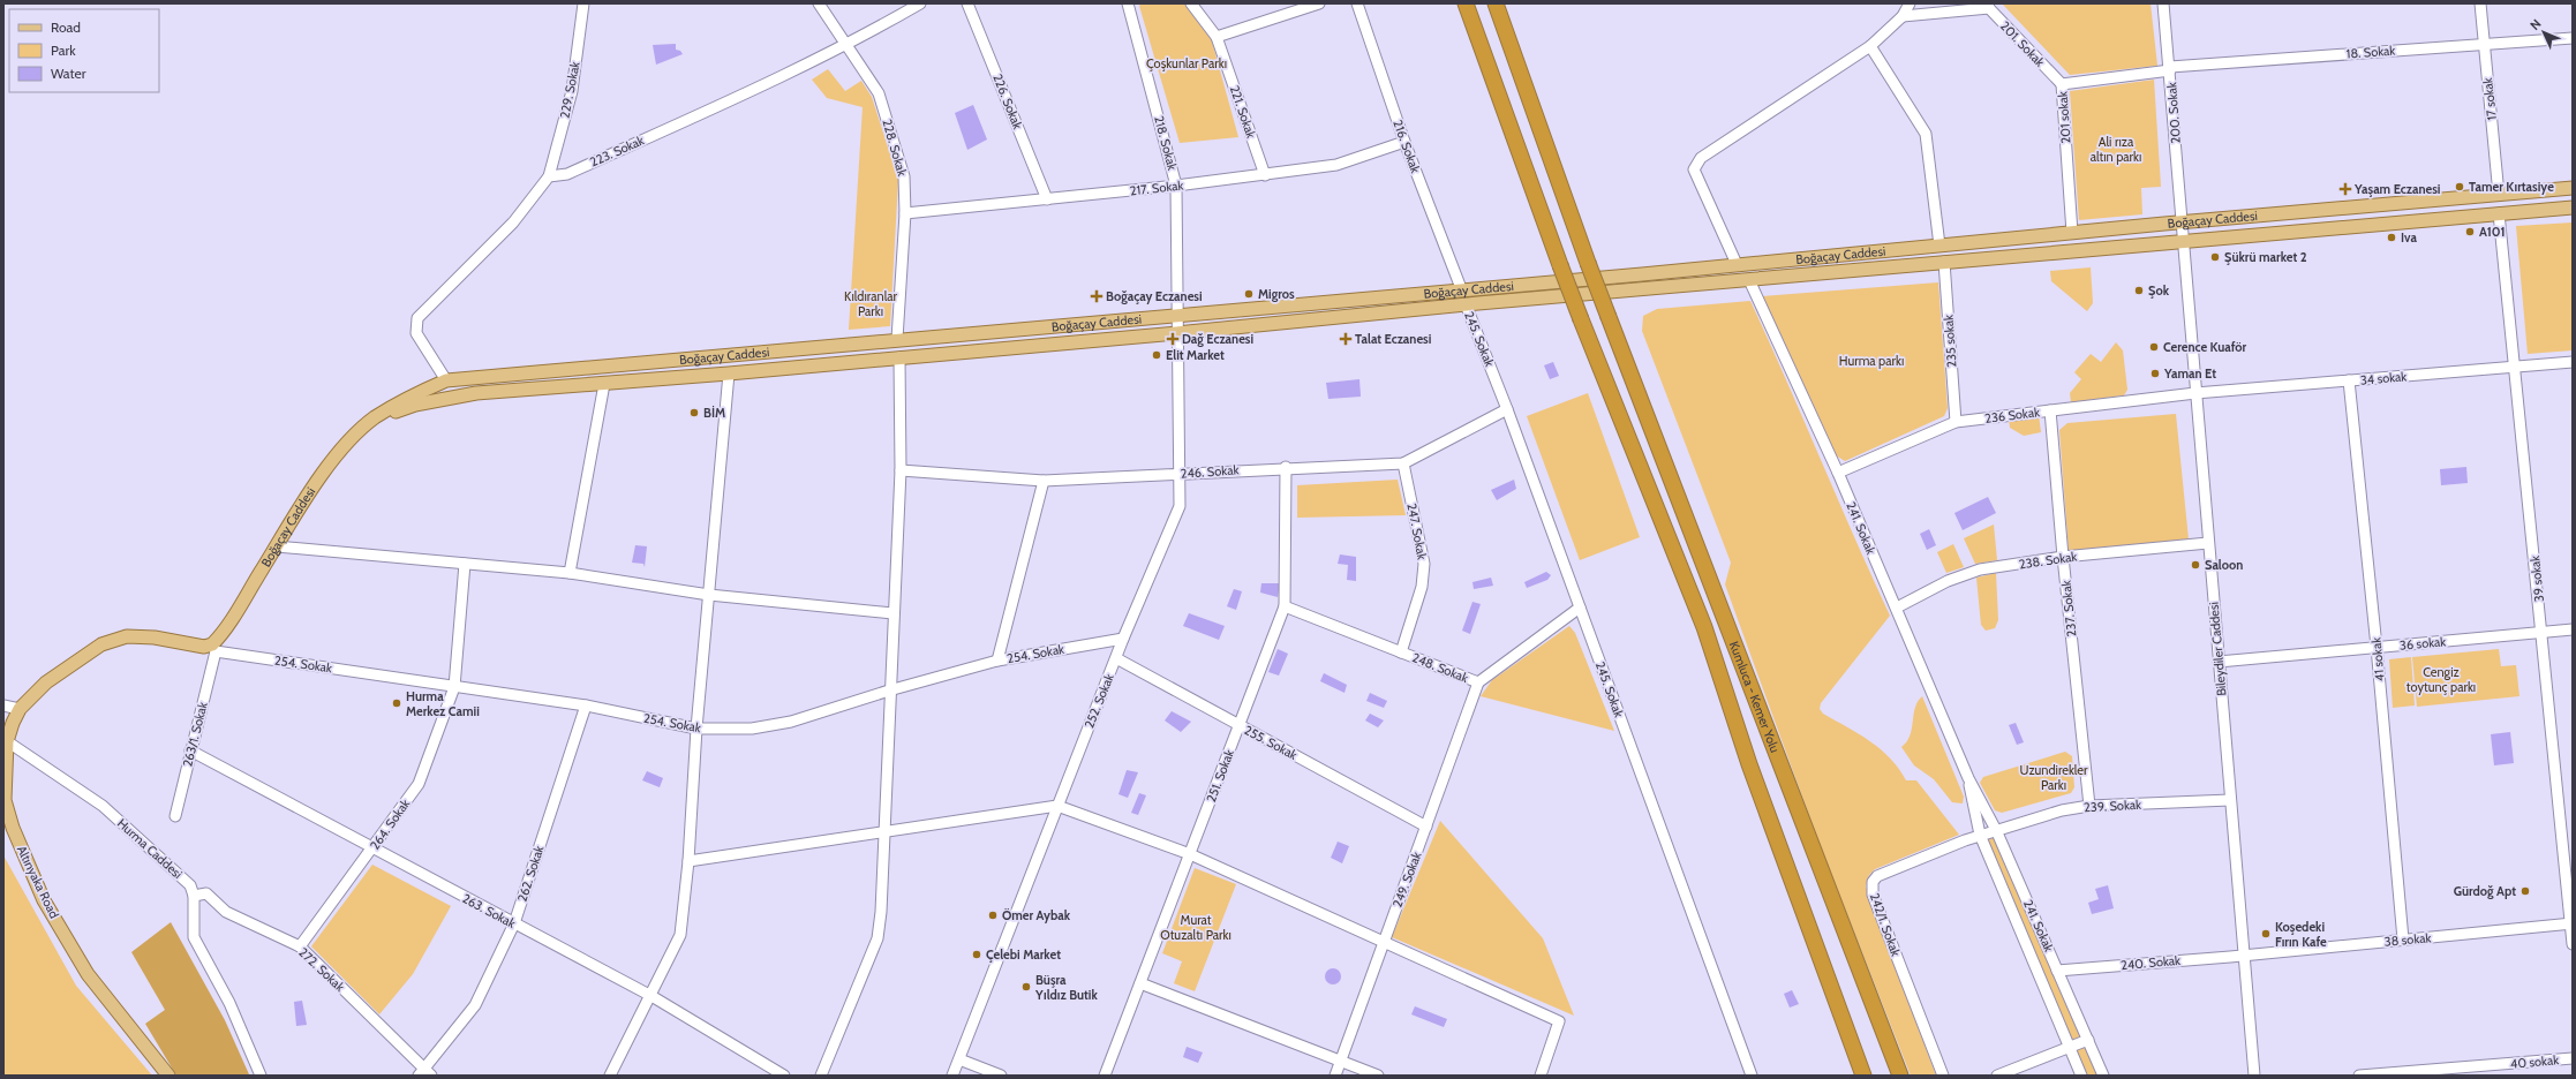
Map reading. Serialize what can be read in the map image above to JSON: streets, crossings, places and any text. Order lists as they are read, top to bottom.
{
  "streets": {
    "highway": ["Kumluca - Kemer Yolu"],
    "main road": ["Boğaçay Caddesi", "Altınyaka Road"],
    "street": [
      "201. Sokak",
      "18. Sokak",
      "229. Sokak",
      "17 sokak",
      "226. Sokak",
      "221. Sokak",
      "200. Sokak",
      "201 sokak",
      "218. Sokak",
      "216. Sokak",
      "228. Sokak",
      "223. Sokak",
      "217. Sokak",
      "245. Sokak",
      "235 sokak",
      "34 sokak",
      "236 Sokak",
      "246. Sokak",
      "241. Sokak",
      "247. Sokak",
      "238. Sokak",
      "39 sokak",
      "237. Sokak",
      "36 sokak",
      "Bileydiler Caddesi",
      "254. Sokak",
      "41 sokak",
      "248. Sokak",
      "252. Sokak",
      "263/1. Sokak",
      "255. Sokak",
      "251. Sokak",
      "239. Sokak",
      "264. Sokak",
      "Hurma Caddesi",
      "262. Sokak",
      "249. Sokak",
      "263. Sokak",
      "242/1. Sokak",
      "38 sokak",
      "240. Sokak",
      "272. Sokak",
      "40 sokak"
    ]
  },
  "crossings": [
    ["201. Sokak", "201 sokak"],
    ["18. Sokak", "17 sokak"],
    ["18. Sokak", "200. Sokak"],
    ["18. Sokak", "201 sokak"],
    ["229. Sokak", "223. Sokak"],
    ["17 sokak", "Boğaçay Caddesi"],
    ["226. Sokak", "217. Sokak"],
    ["221. Sokak", "217. Sokak"],
    ["200. Sokak", "201 sokak"],
    ["200. Sokak", "Boğaçay Caddesi"],
    ["200. Sokak", "Bileydiler Caddesi"],
    ["201 sokak", "Boğaçay Caddesi"],
    ["218. Sokak", "217. Sokak"],
    ["218. Sokak", "Boğaçay Caddesi"],
    ["218. Sokak", "252. Sokak"],
    ["216. Sokak", "217. Sokak"],
    ["216. Sokak", "Boğaçay Caddesi"],
    ["228. Sokak", "223. Sokak"],
    ["228. Sokak", "217. Sokak"],
    ["228. Sokak", "Boğaçay Caddesi"],
    ["Boğaçay Caddesi", "245. Sokak"],
    ["Boğaçay Caddesi", "235 sokak"],
    ["Boğaçay Caddesi", "241. Sokak"],
    ["Boğaçay Caddesi", "39 sokak"],
    ["Boğaçay Caddesi", "Bileydiler Caddesi"],
    ["Boğaçay Caddesi", "254. Sokak"],
    ["Boğaçay Caddesi", "252. Sokak"],
    ["Boğaçay Caddesi", "263/1. Sokak"],
    ["Boğaçay Caddesi", "Altınyaka Road"],
    ["245. Sokak", "246. Sokak"],
    ["245. Sokak", "248. Sokak"],
    ["235 sokak", "236 Sokak"],
    ["34 sokak", "236 Sokak"],
    ["34 sokak", "39 sokak"],
    ["34 sokak", "Bileydiler Caddesi"],
    ["34 sokak", "41 sokak"],
    ["236 Sokak", "241. Sokak"],
    ["236 Sokak", "237. Sokak"],
    ["236 Sokak", "Bileydiler Caddesi"],
    ["246. Sokak", "247. Sokak"],
    ["246. Sokak", "252. Sokak"],
    ["246. Sokak", "251. Sokak"],
    ["241. Sokak", "238. Sokak"],
    ["241. Sokak", "239. Sokak"],
    ["241. Sokak", "242/1. Sokak"],
    ["241. Sokak", "240. Sokak"],
    ["247. Sokak", "248. Sokak"],
    ["238. Sokak", "237. Sokak"],
    ["238. Sokak", "Bileydiler Caddesi"],
    ["39 sokak", "36 sokak"],
    ["39 sokak", "38 sokak"],
    ["237. Sokak", "239. Sokak"],
    ["36 sokak", "Bileydiler Caddesi"],
    ["36 sokak", "41 sokak"],
    ["Bileydiler Caddesi", "239. Sokak"],
    ["Bileydiler Caddesi", "38 sokak"],
    ["Bileydiler Caddesi", "240. Sokak"],
    ["254. Sokak", "252. Sokak"],
    ["254. Sokak", "263/1. Sokak"],
    ["254. Sokak", "264. Sokak"],
    ["254. Sokak", "262. Sokak"],
    ["254. Sokak", "Altınyaka Road"],
    ["41 sokak", "38 sokak"],
    ["248. Sokak", "251. Sokak"],
    ["248. Sokak", "249. Sokak"],
    ["252. Sokak", "255. Sokak"],
    ["263/1. Sokak", "Altınyaka Road"],
    ["263/1. Sokak", "263. Sokak"],
    ["255. Sokak", "251. Sokak"],
    ["255. Sokak", "249. Sokak"],
    ["239. Sokak", "242/1. Sokak"],
    ["264. Sokak", "263. Sokak"],
    ["264. Sokak", "272. Sokak"],
    ["Hurma Caddesi", "Altınyaka Road"],
    ["Hurma Caddesi", "272. Sokak"],
    ["262. Sokak", "263. Sokak"],
    ["262. Sokak", "272. Sokak"],
    ["38 sokak", "240. Sokak"]
  ],
  "parks": [
    "Çoşkunlar Parkı",
    "Ali rıza altın parkı",
    "Kıldıranlar Parkı",
    "Hurma parkı",
    "Cengiz toytunç parkı",
    "Uzundirekler Parkı",
    "Murat Otuzaltı Parkı"
  ],
  "places": {
    "other": [
      "Tamer Kırtasiye",
      "A101",
      "Iva",
      "Şükrü market 2",
      "Şok",
      "Migros",
      "Cerence Kuaför",
      "Elit Market",
      "Yaman Et",
      "BİM",
      "Saloon",
      "Hurma Merkez Camii",
      "Gürdoğ Apt",
      "Ömer Aybak",
      "Koşedeki Fırın Kafe",
      "Çelebi Market",
      "Büşra Yıldız Butik"
    ],
    "health": [
      "Yaşam Eczanesi",
      "Boğaçay Eczanesi",
      "Dağ Eczanesi",
      "Talat Eczanesi"
    ]
  },
  "legend": ["Road", "Park", "Water"],
  "north": "top left"
}
